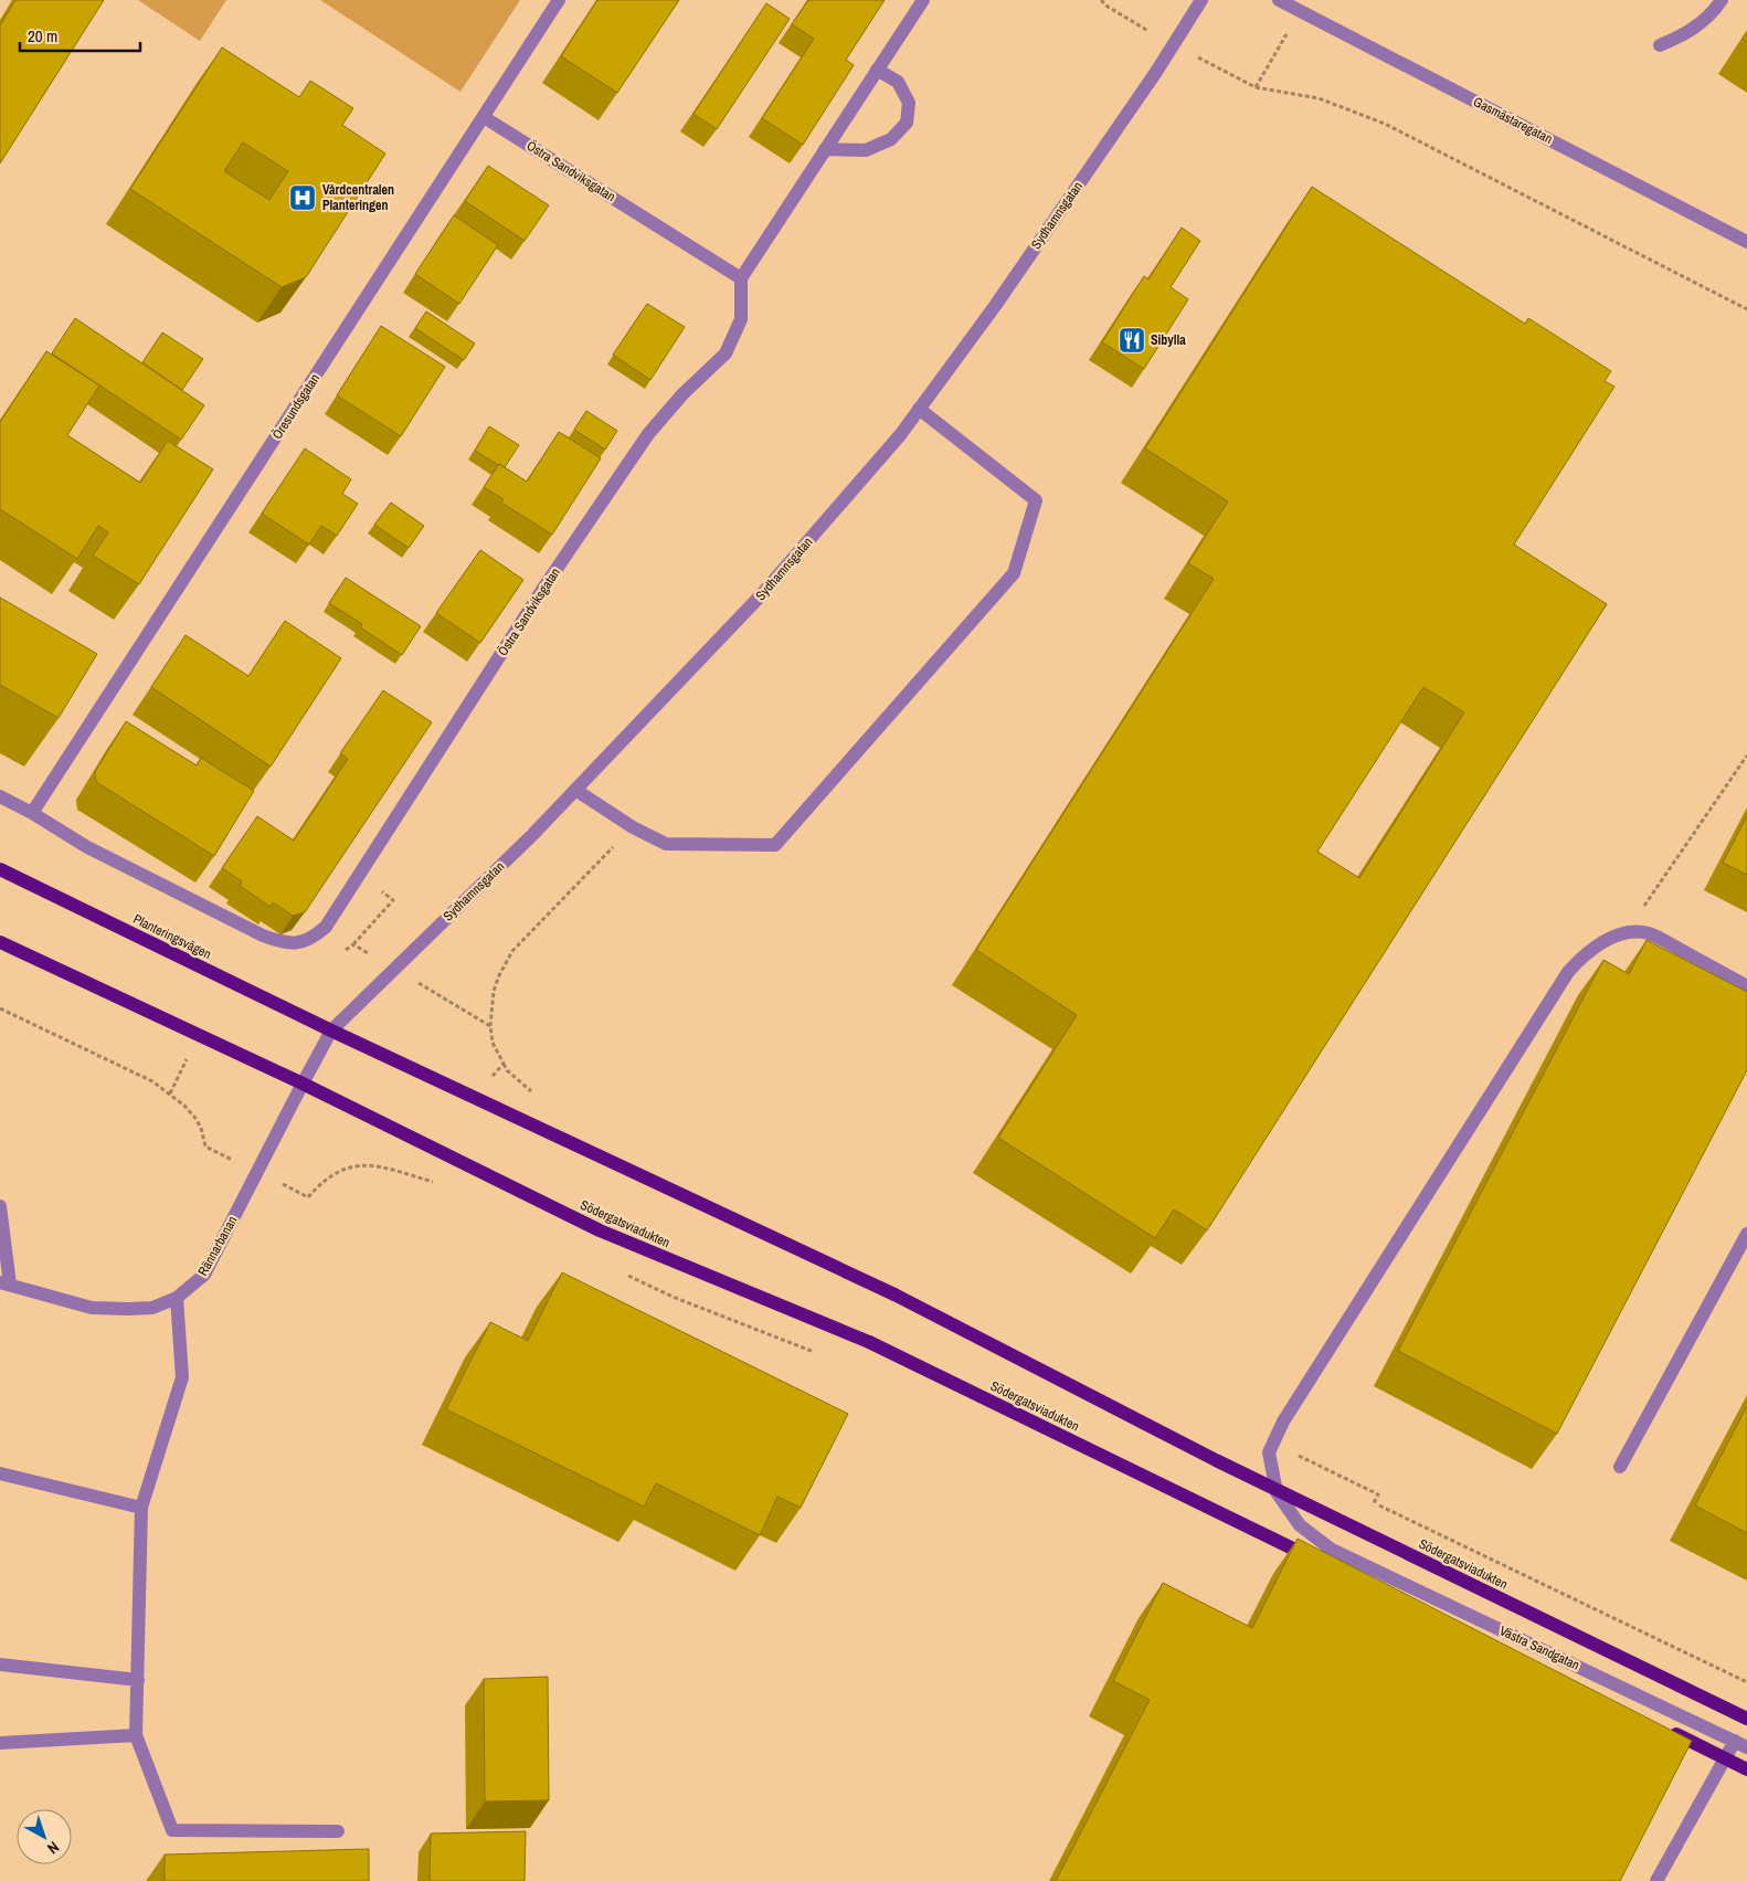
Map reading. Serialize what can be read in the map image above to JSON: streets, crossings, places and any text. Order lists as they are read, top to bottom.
{
  "streets": {
    "main road": ["Planteringsvägen", "Södergatsviadukten"],
    "street": [
      "Gasmästaregatan",
      "Östra Sandviksgatan",
      "Sydhamnsgatan",
      "Öresundsgatan",
      "Rännarbanan",
      "Västra Sandgatan"
    ]
  },
  "crossings": [
    ["Östra Sandviksgatan", "Öresundsgatan"],
    ["Sydhamnsgatan", "Planteringsvägen"],
    ["Sydhamnsgatan", "Södergatsviadukten"],
    ["Sydhamnsgatan", "Rännarbanan"],
    ["Planteringsvägen", "Södergatsviadukten"],
    ["Södergatsviadukten", "Rännarbanan"]
  ],
  "places": {
    "hospital": ["Vårdcentralen Planteringen"],
    "restaurant": ["Sibylla"]
  },
  "scale_bar": "20 m",
  "north": "bottom right"
}
